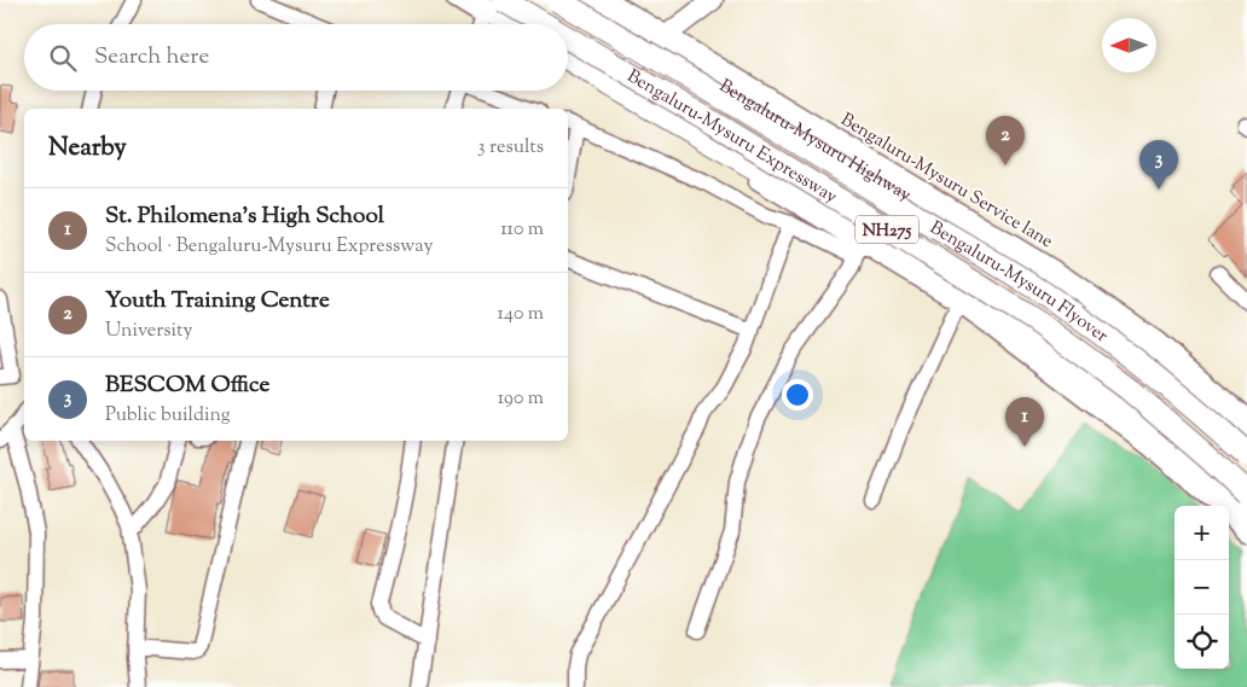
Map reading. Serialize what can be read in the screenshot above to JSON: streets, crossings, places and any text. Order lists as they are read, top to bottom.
{
  "streets": {
    "highway": [
      "Bengaluru-Mysuru Expressway",
      "Bengaluru-Mysuru Highway",
      "NH275",
      "Bengaluru-Mysuru Flyover"
    ],
    "street": ["Bengaluru-Mysuru Service lane"]
  },
  "crossings": [
    ["Bengaluru-Mysuru Highway", "Bengaluru-Mysuru Service lane"]
  ],
  "north": "left",
  "page": {
    "search": "Search here",
    "heading": ["Nearby", "3 results"],
    "pins": ["2", "3", "1"],
    "list": [
      {
        "mark": "1",
        "name": "St. Philomena's High School",
        "note": "School · Bengaluru-Mysuru Expressway",
        "value": "110 m"
      },
      {
        "mark": "2",
        "name": "Youth Training Centre",
        "note": "University",
        "value": "140 m"
      },
      {
        "mark": "3",
        "name": "BESCOM Office",
        "note": "Public building",
        "value": "190 m"
      }
    ],
    "map_buttons": ["+", "−"]
  }
}
